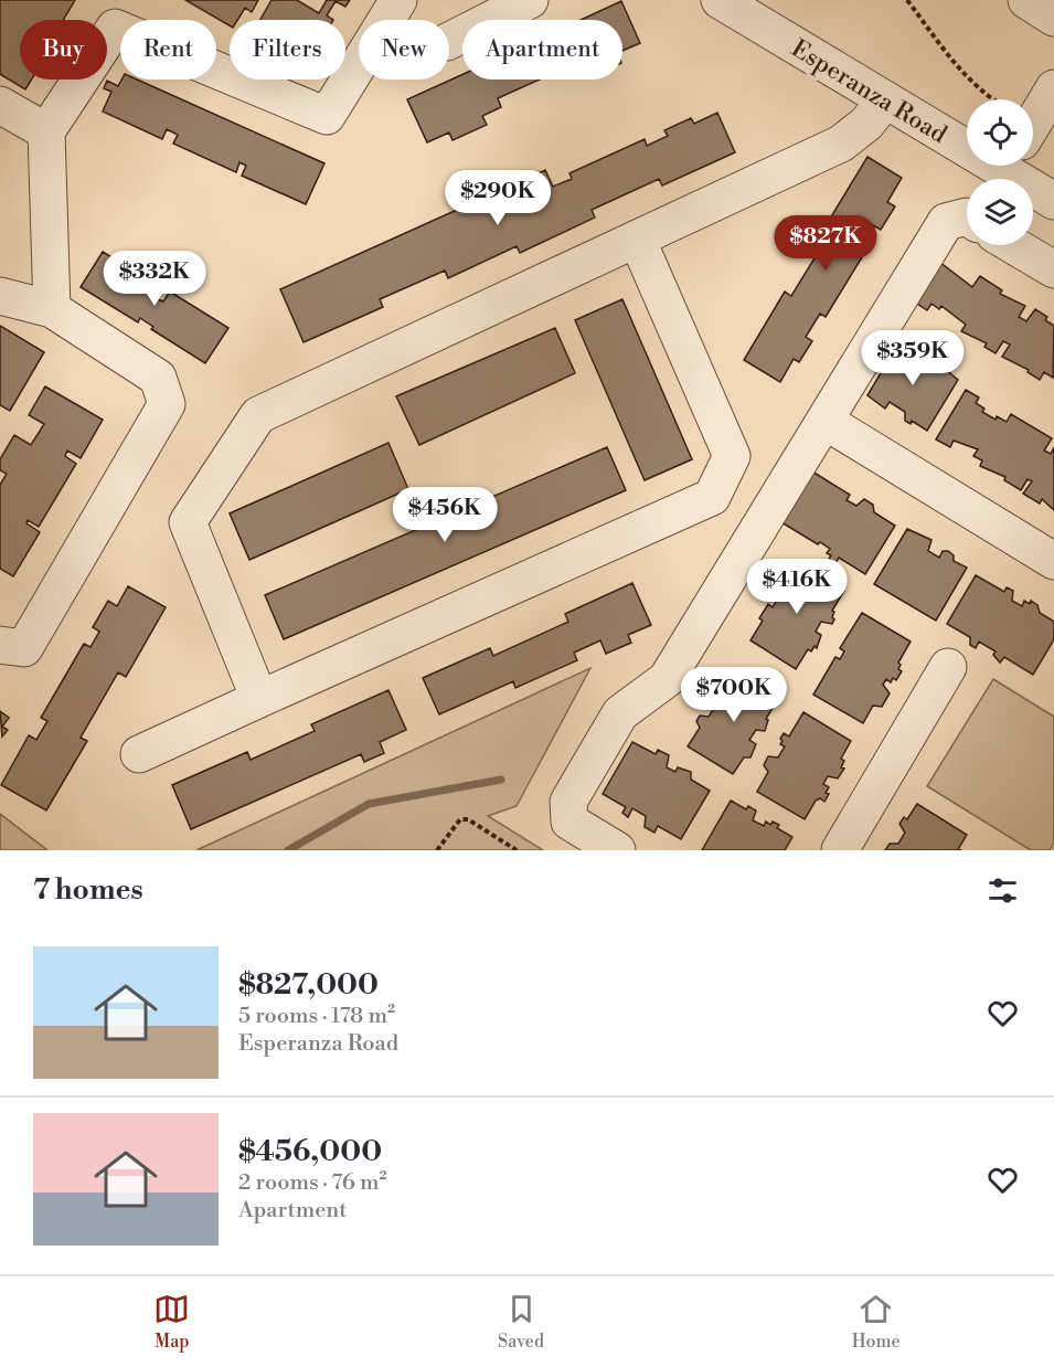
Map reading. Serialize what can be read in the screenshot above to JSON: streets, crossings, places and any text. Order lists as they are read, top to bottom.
{
  "streets": {
    "street": ["Esperanza Road"]
  },
  "page": {
    "chip": [
      "Buy",
      "Rent",
      "Filters",
      "New",
      "Apartment"
    ],
    "price": [
      "$290K",
      "$827K",
      "$332K",
      "$359K",
      "$456K",
      "$416K",
      "$700K"
    ],
    "heading": "7 homes",
    "list": [
      {
        "name": "$827,000",
        "note": "5 rooms · 178 m² · Esperanza Road"
      },
      {
        "name": "$456,000",
        "note": "2 rooms · 76 m² · Apartment"
      }
    ],
    "tabs": ["Map", "Saved", "Home"]
  }
}
